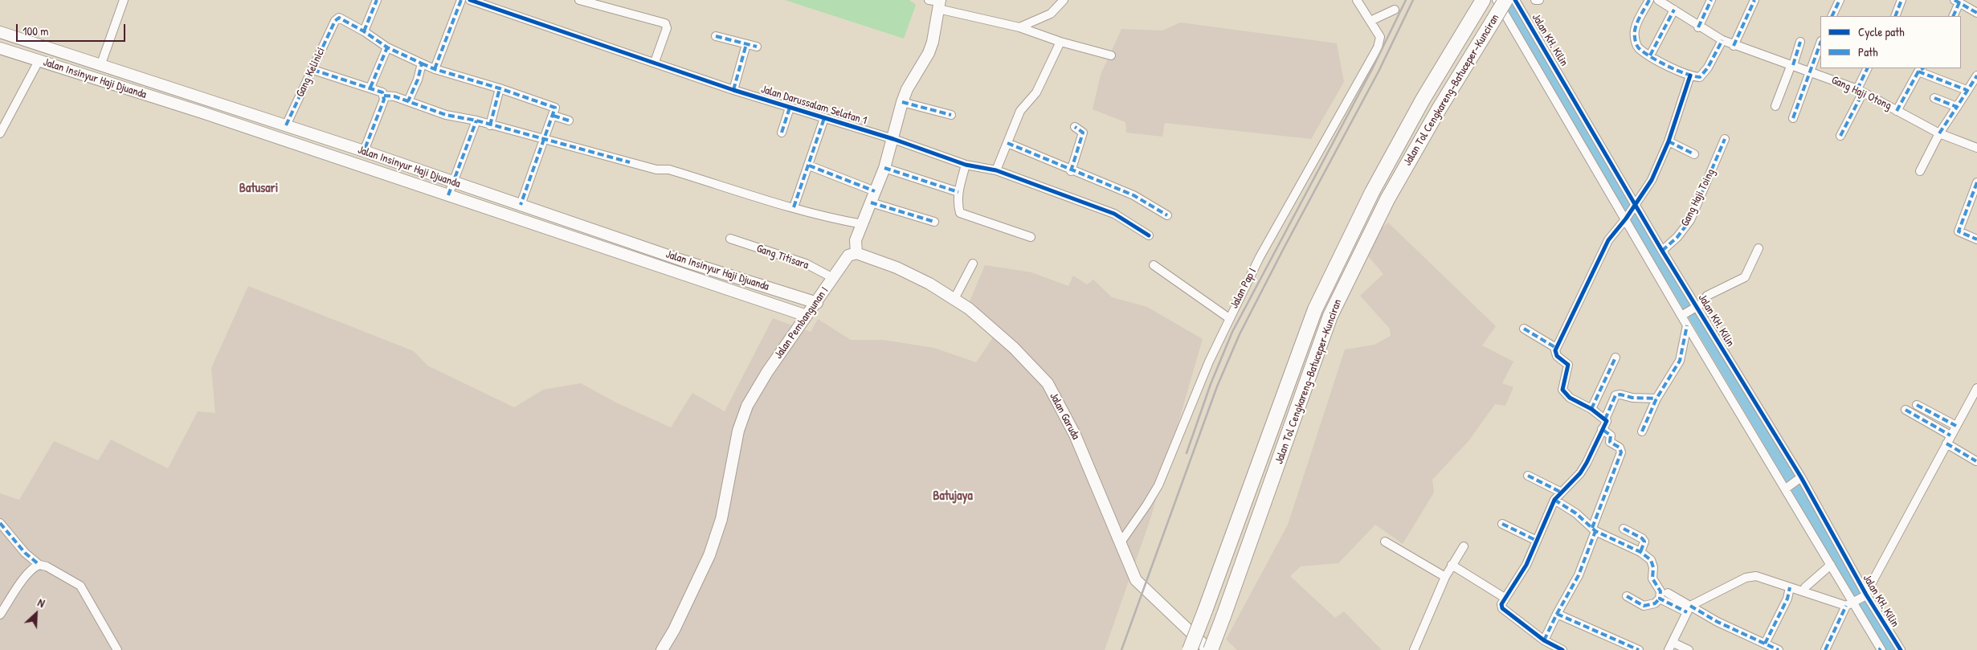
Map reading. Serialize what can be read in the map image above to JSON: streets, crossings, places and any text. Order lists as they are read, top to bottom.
{
  "streets": {
    "highway": ["Jalan Tol Cengkareng–Batuceper–Kunciran"],
    "main road": ["Jalan Insinyur Haji Djuanda", "Jalan Pembangunan I", "Jalan Garuda"],
    "street": [
      "Jalan KH. Kilin",
      "Gang Kelinici",
      "Gang Haji Otong",
      "Jalan Darussalam Selatan 1",
      "Gang Haji Toing",
      "Gang Titisara",
      "Jalan Pap I"
    ]
  },
  "crossings": [
    ["Jalan KH. Kilin", "Gang Haji Toing"],
    ["Gang Kelinici", "Jalan Insinyur Haji Djuanda"],
    ["Jalan Insinyur Haji Djuanda", "Jalan Pembangunan I"],
    ["Jalan Tol Cengkareng–Batuceper–Kunciran", "Jalan Garuda"],
    ["Gang Titisara", "Jalan Pembangunan I"],
    ["Jalan Pap I", "Jalan Garuda"],
    ["Jalan Pembangunan I", "Jalan Garuda"]
  ],
  "districts": ["Batusari", "Batujaya"],
  "legend": ["Cycle path", "Path"],
  "scale_bar": "100 m",
  "north": "top right"
}
